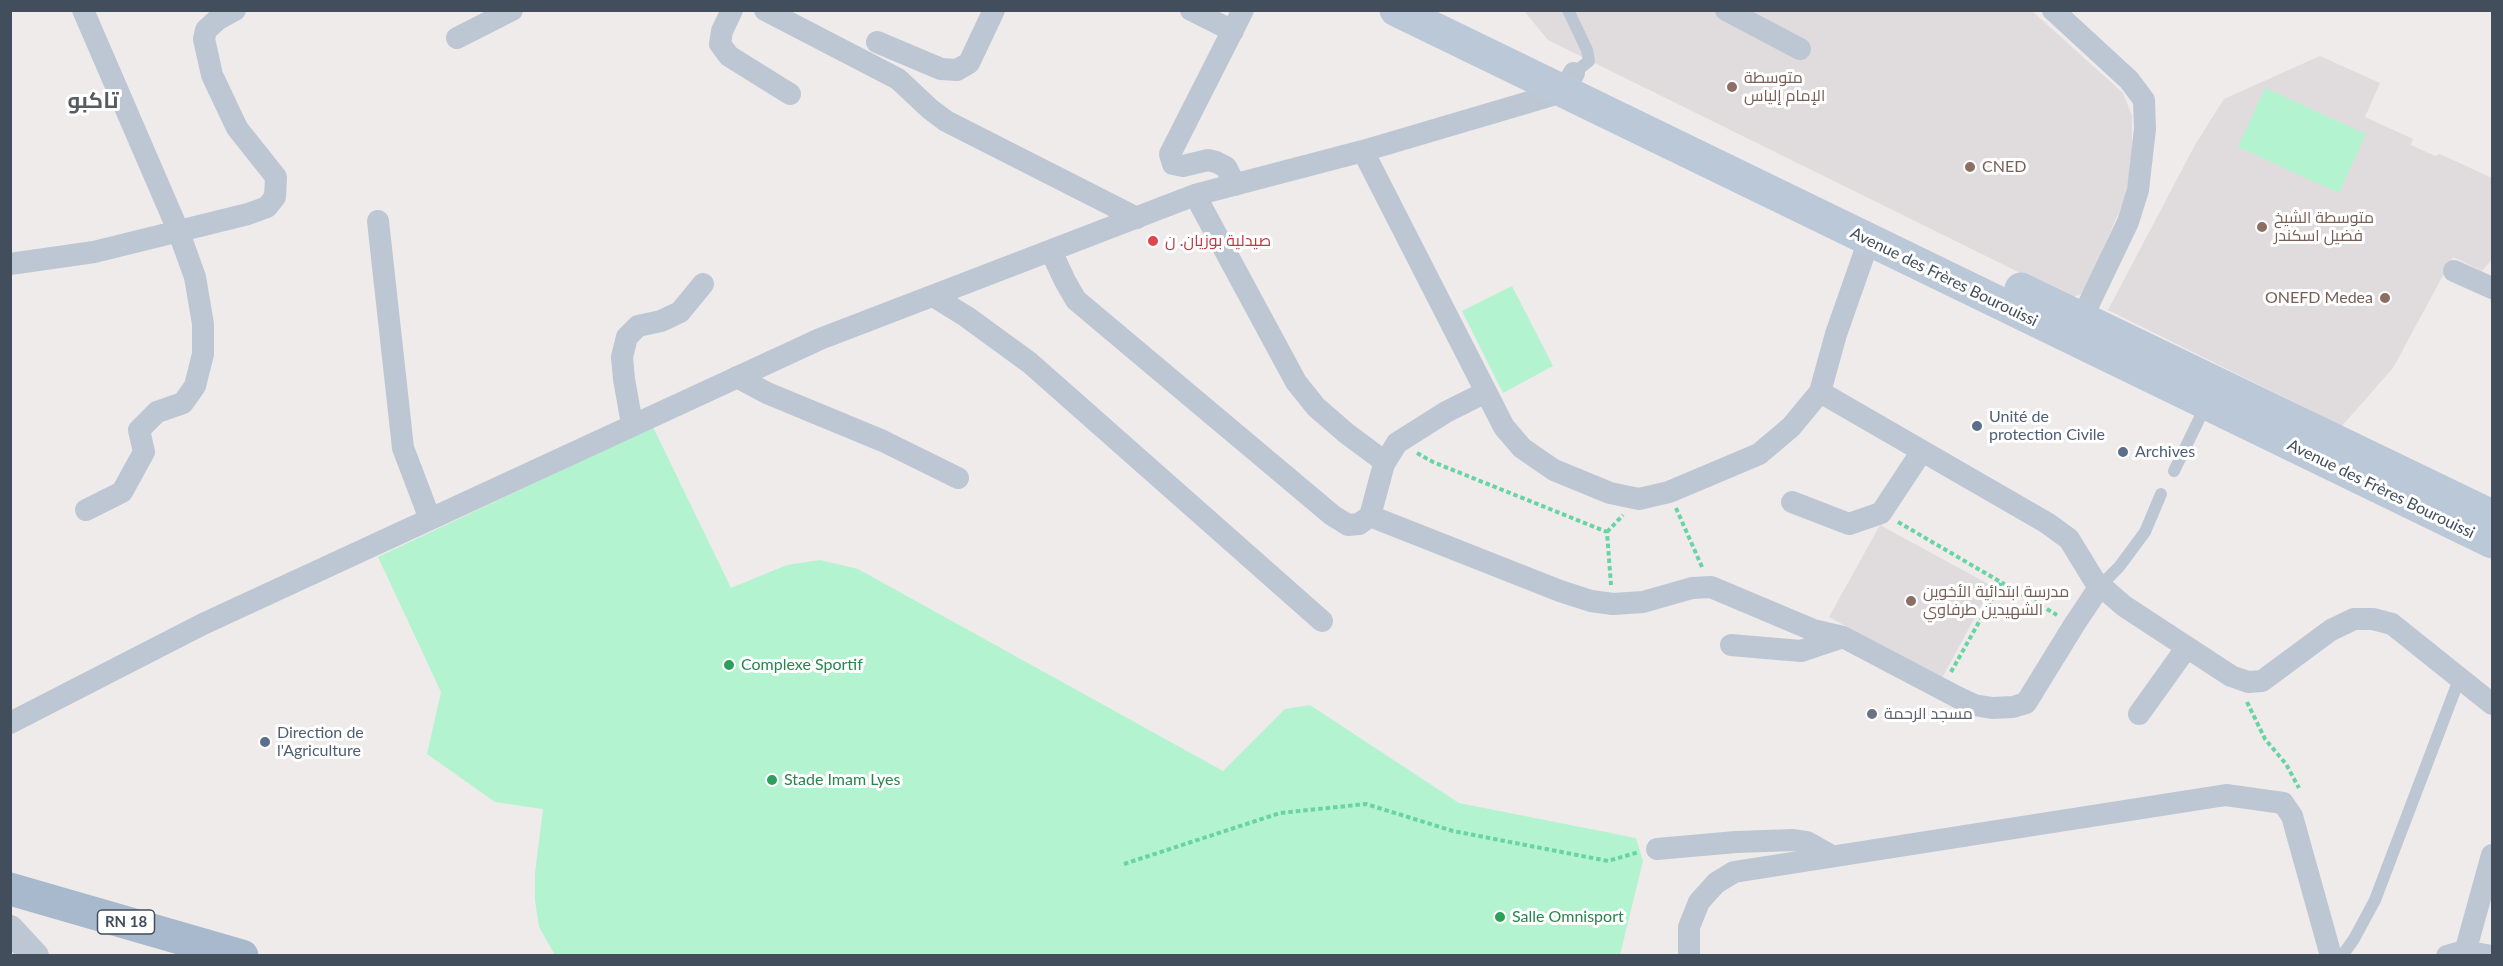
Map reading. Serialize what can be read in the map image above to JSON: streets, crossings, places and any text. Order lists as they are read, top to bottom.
{
  "streets": {
    "main road": ["Avenue des Frères Bourouissi", "RN 18"]
  },
  "districts": ["تاكبو"],
  "places": [
    "متوسطة الإمام إلياس",
    "CNED",
    "متوسطة الشيخ فضيل اسكندر",
    "صيدلية بوزيان. ن",
    "ONEFD Medea",
    "Unité de protection Civile",
    "Archives",
    "مدرسة ابتدائية الأخوين الشهيدين طرفاوي",
    "Complexe Sportif",
    "مسجد الرحمة",
    "Direction de l'Agriculture",
    "Stade Imam Lyes",
    "Salle Omnisport"
  ]
}
